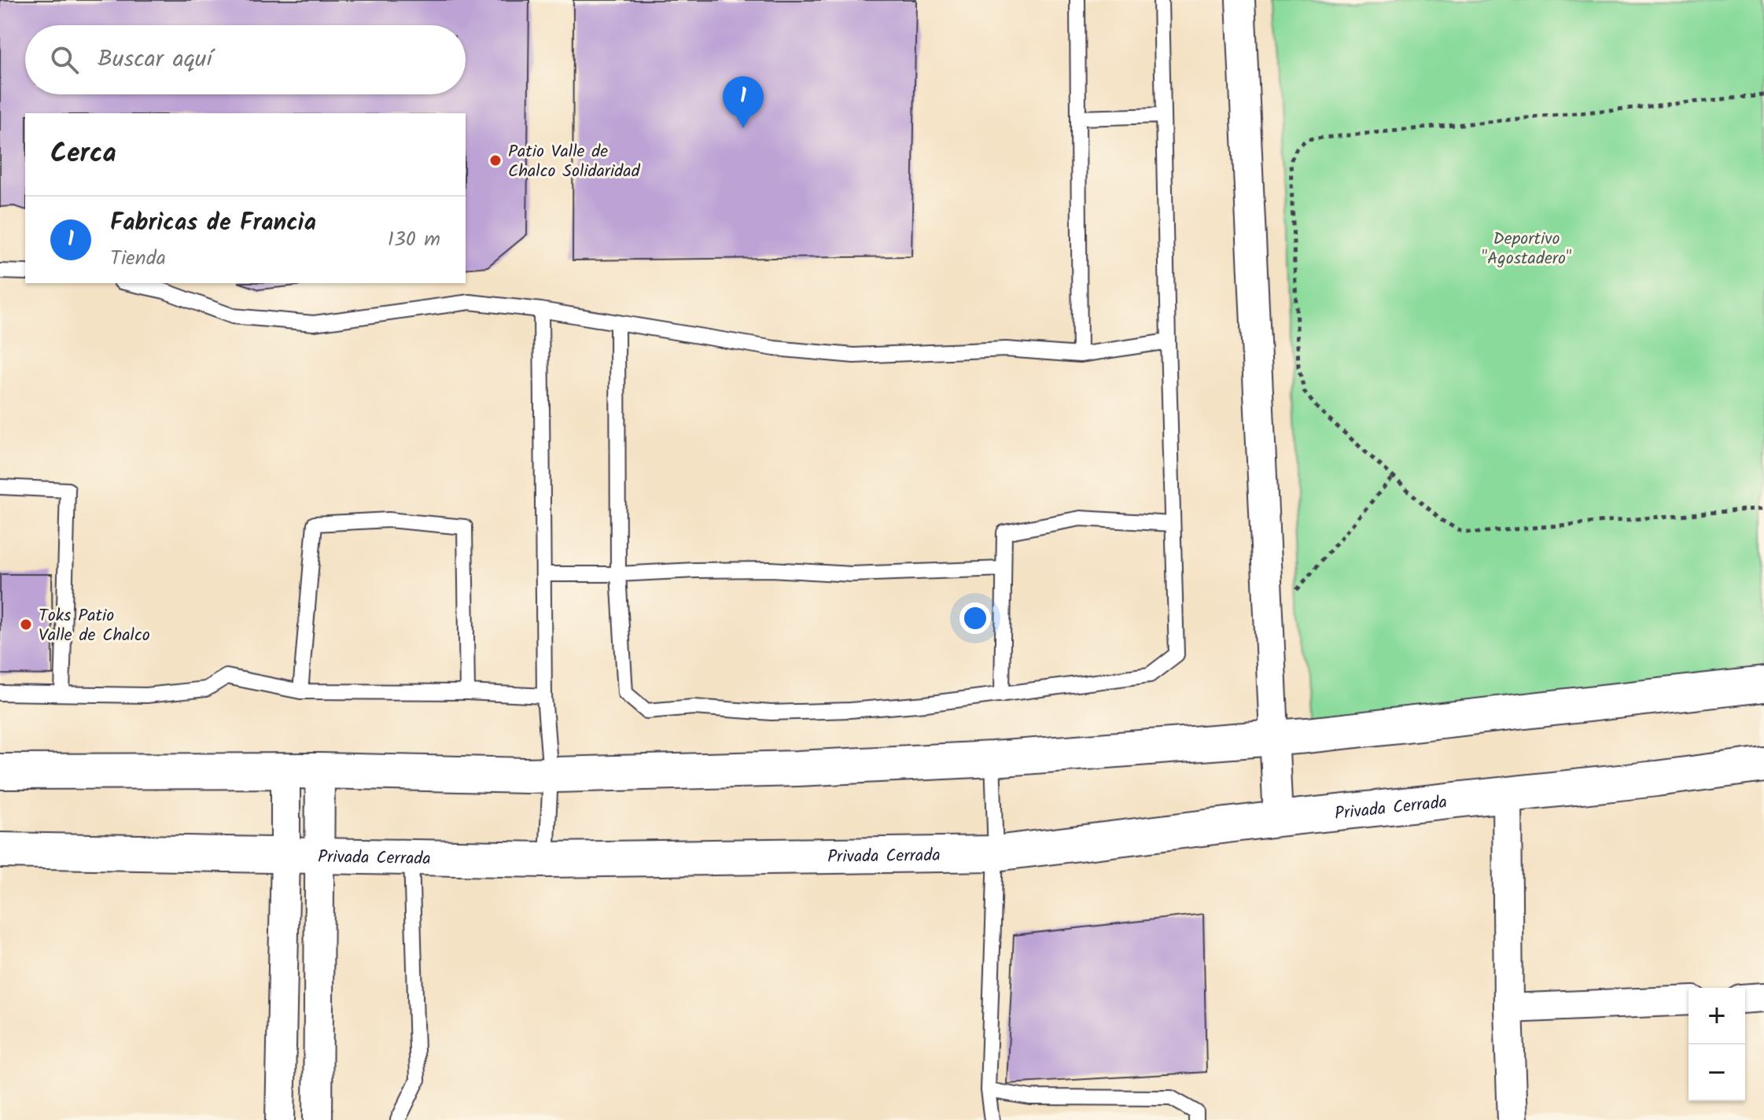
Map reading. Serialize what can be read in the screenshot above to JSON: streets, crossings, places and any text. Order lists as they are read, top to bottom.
{
  "streets": {
    "street": ["Privada Cerrada"]
  },
  "parks": ["Deportivo \"Agostadero\""],
  "places": ["Patio Valle de Chalco Solidaridad", "Toks Patio Valle de Chalco"],
  "page": {
    "search": "Buscar aquí",
    "pins": "1",
    "heading": "Cerca",
    "list": [
      {
        "mark": "1",
        "name": "Fabricas de Francia",
        "note": "Tienda",
        "value": "130 m"
      }
    ],
    "map_buttons": ["+", "−"]
  }
}
